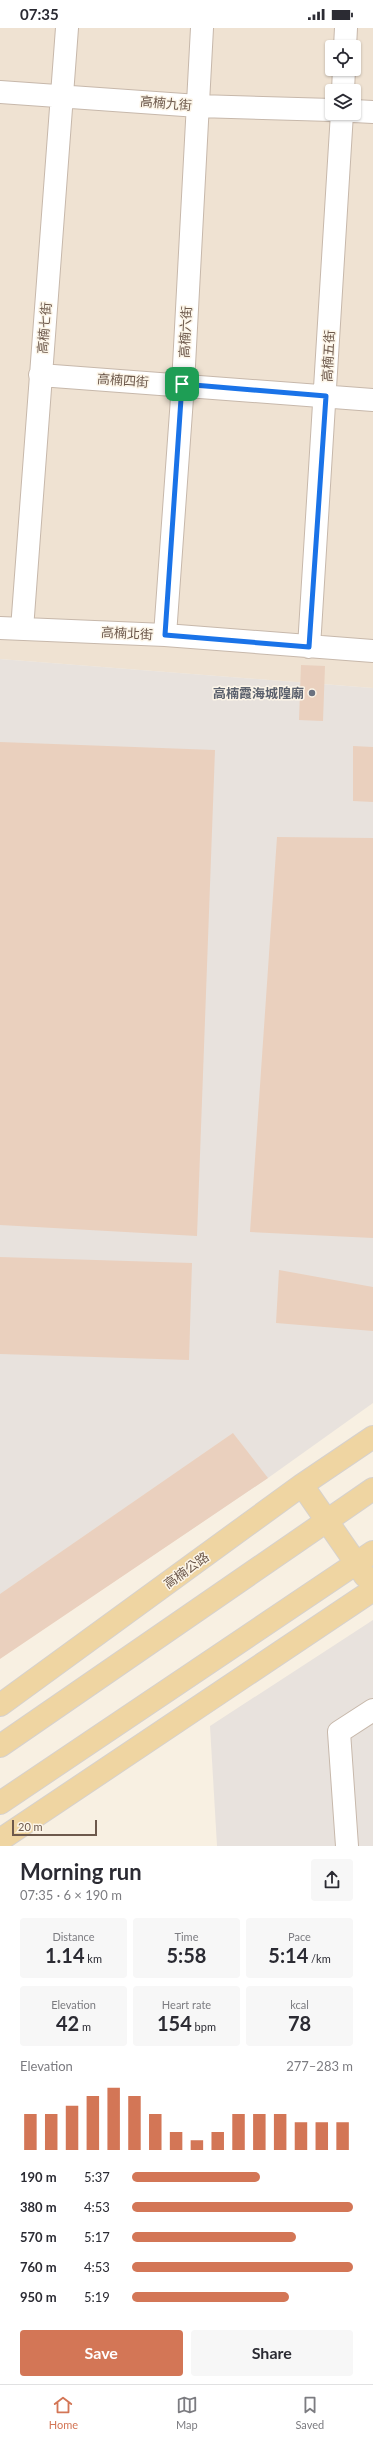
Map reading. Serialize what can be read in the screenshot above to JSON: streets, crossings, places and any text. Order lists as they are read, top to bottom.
{
  "streets": {
    "main road": ["高楠公路"],
    "street": [
      "高楠九街",
      "高楠七街",
      "高楠六街",
      "高楠五街",
      "高楠四街",
      "高楠北街"
    ]
  },
  "crossings": [
    ["高楠九街", "高楠七街"],
    ["高楠九街", "高楠六街"],
    ["高楠七街", "高楠四街"],
    ["高楠七街", "高楠北街"],
    ["高楠六街", "高楠四街"],
    ["高楠六街", "高楠北街"],
    ["高楠五街", "高楠四街"],
    ["高楠五街", "高楠北街"]
  ],
  "places": ["高楠霞海城隍廟"],
  "scale_bar": "20 m",
  "page": {
    "status": "07:35",
    "scale": "20 m",
    "heading": ["Morning run", "07:35 · 6 × 190 m"],
    "stats": [
      ["Distance", "1.14 km"],
      ["Time", "5:58"],
      ["Pace", "5:14 /km"],
      ["Elevation", "42 m"],
      ["Heart rate", "154 bpm"],
      ["kcal", "78"]
    ],
    "chart": ["Elevation", "277–283 m"],
    "list": [
      {
        "name": "190 m",
        "note": "5:37"
      },
      {
        "name": "380 m",
        "note": "4:53"
      },
      {
        "name": "570 m",
        "note": "5:17"
      },
      {
        "name": "760 m",
        "note": "4:53"
      },
      {
        "name": "950 m",
        "note": "5:19"
      }
    ],
    "buttons": ["Save", "Share"],
    "tabs": ["Home", "Map", "Saved"]
  }
}
